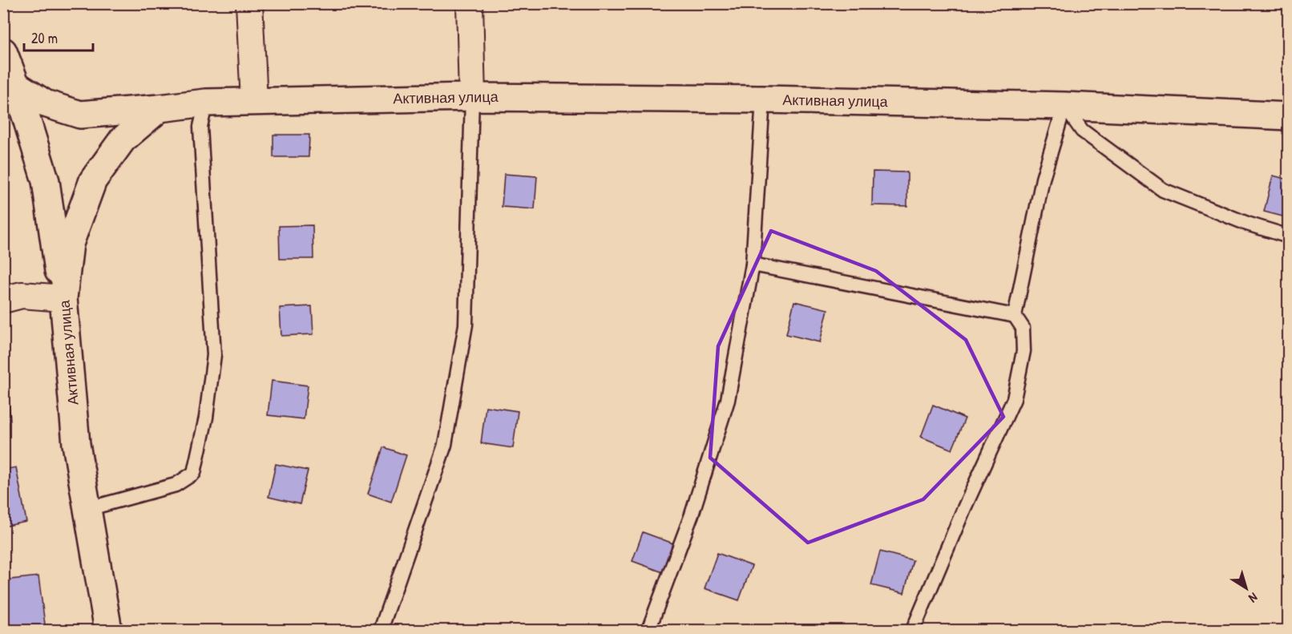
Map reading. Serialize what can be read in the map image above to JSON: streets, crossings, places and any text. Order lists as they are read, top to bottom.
{
  "streets": {
    "main road": ["Активная улица"]
  },
  "scale_bar": "20 m",
  "north": "bottom right"
}
